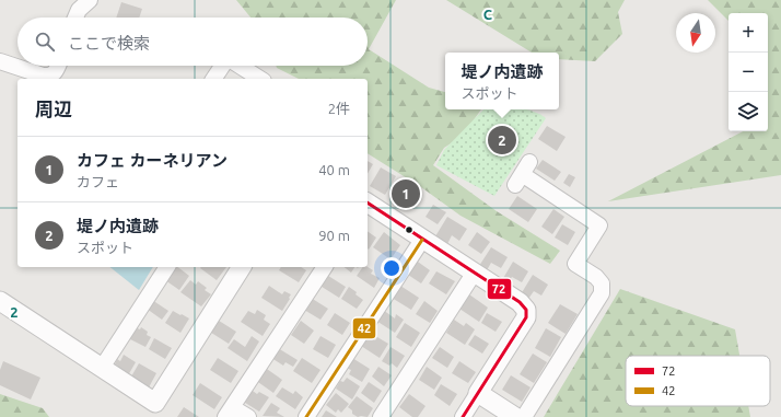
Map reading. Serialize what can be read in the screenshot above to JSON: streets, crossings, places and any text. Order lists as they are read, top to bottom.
{
  "lines": ["transit line 72", "transit line 42"],
  "legend": ["72", "42"],
  "north": "bottom",
  "page": {
    "map_buttons": ["+", "−"],
    "search": "ここで検索",
    "popup": ["堤ノ内遺跡", "スポット"],
    "heading": ["周辺", "2件"],
    "pins": ["2", "1"],
    "list": [
      {
        "mark": "1",
        "name": "カフェ カーネリアン",
        "note": "カフェ",
        "value": "40 m"
      },
      {
        "mark": "2",
        "name": "堤ノ内遺跡",
        "note": "スポット",
        "value": "90 m"
      }
    ]
  },
  "grid": {
    "columns": ["C"],
    "rows": ["2"]
  }
}
